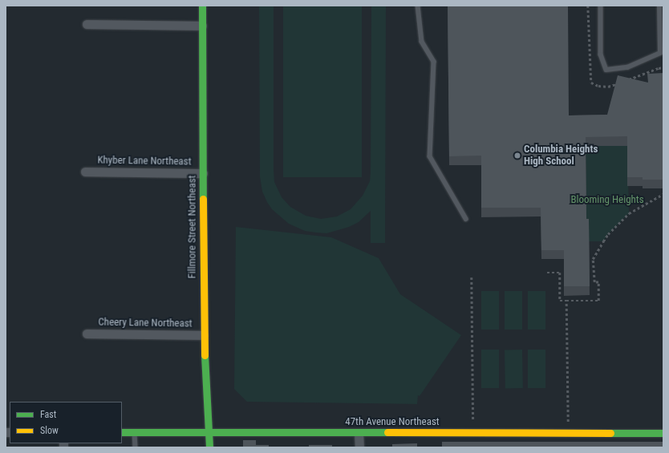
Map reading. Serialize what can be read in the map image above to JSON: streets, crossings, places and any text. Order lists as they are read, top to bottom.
{
  "streets": {
    "street": [
      "Khyber Lane Northeast",
      "Fillmore Street Northeast",
      "Cheery Lane Northeast",
      "47th Avenue Northeast"
    ]
  },
  "crossings": [
    ["Khyber Lane Northeast", "Fillmore Street Northeast"],
    ["Fillmore Street Northeast", "Cheery Lane Northeast"],
    ["Fillmore Street Northeast", "47th Avenue Northeast"]
  ],
  "parks": ["Blooming Heights"],
  "places": ["Columbia Heights High School"],
  "legend": ["Fast", "Slow"]
}
